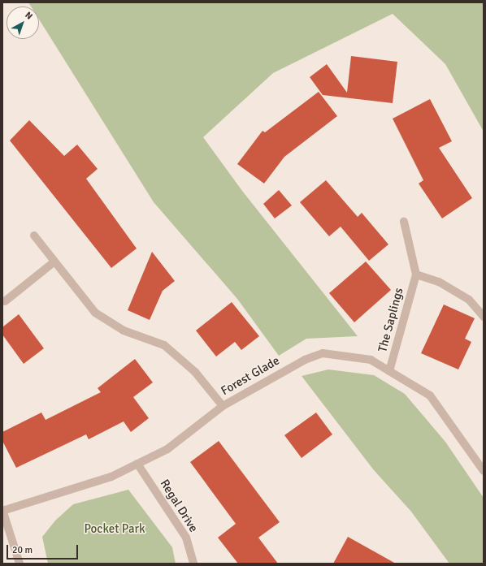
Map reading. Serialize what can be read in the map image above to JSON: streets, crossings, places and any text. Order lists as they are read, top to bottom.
{
  "streets": {
    "street": ["The Saplings", "Forest Glade", "Regal Drive"]
  },
  "crossings": [
    ["The Saplings", "Forest Glade"],
    ["Forest Glade", "Regal Drive"]
  ],
  "parks": ["Pocket Park"],
  "scale_bar": "20 m",
  "north": "top right"
}
